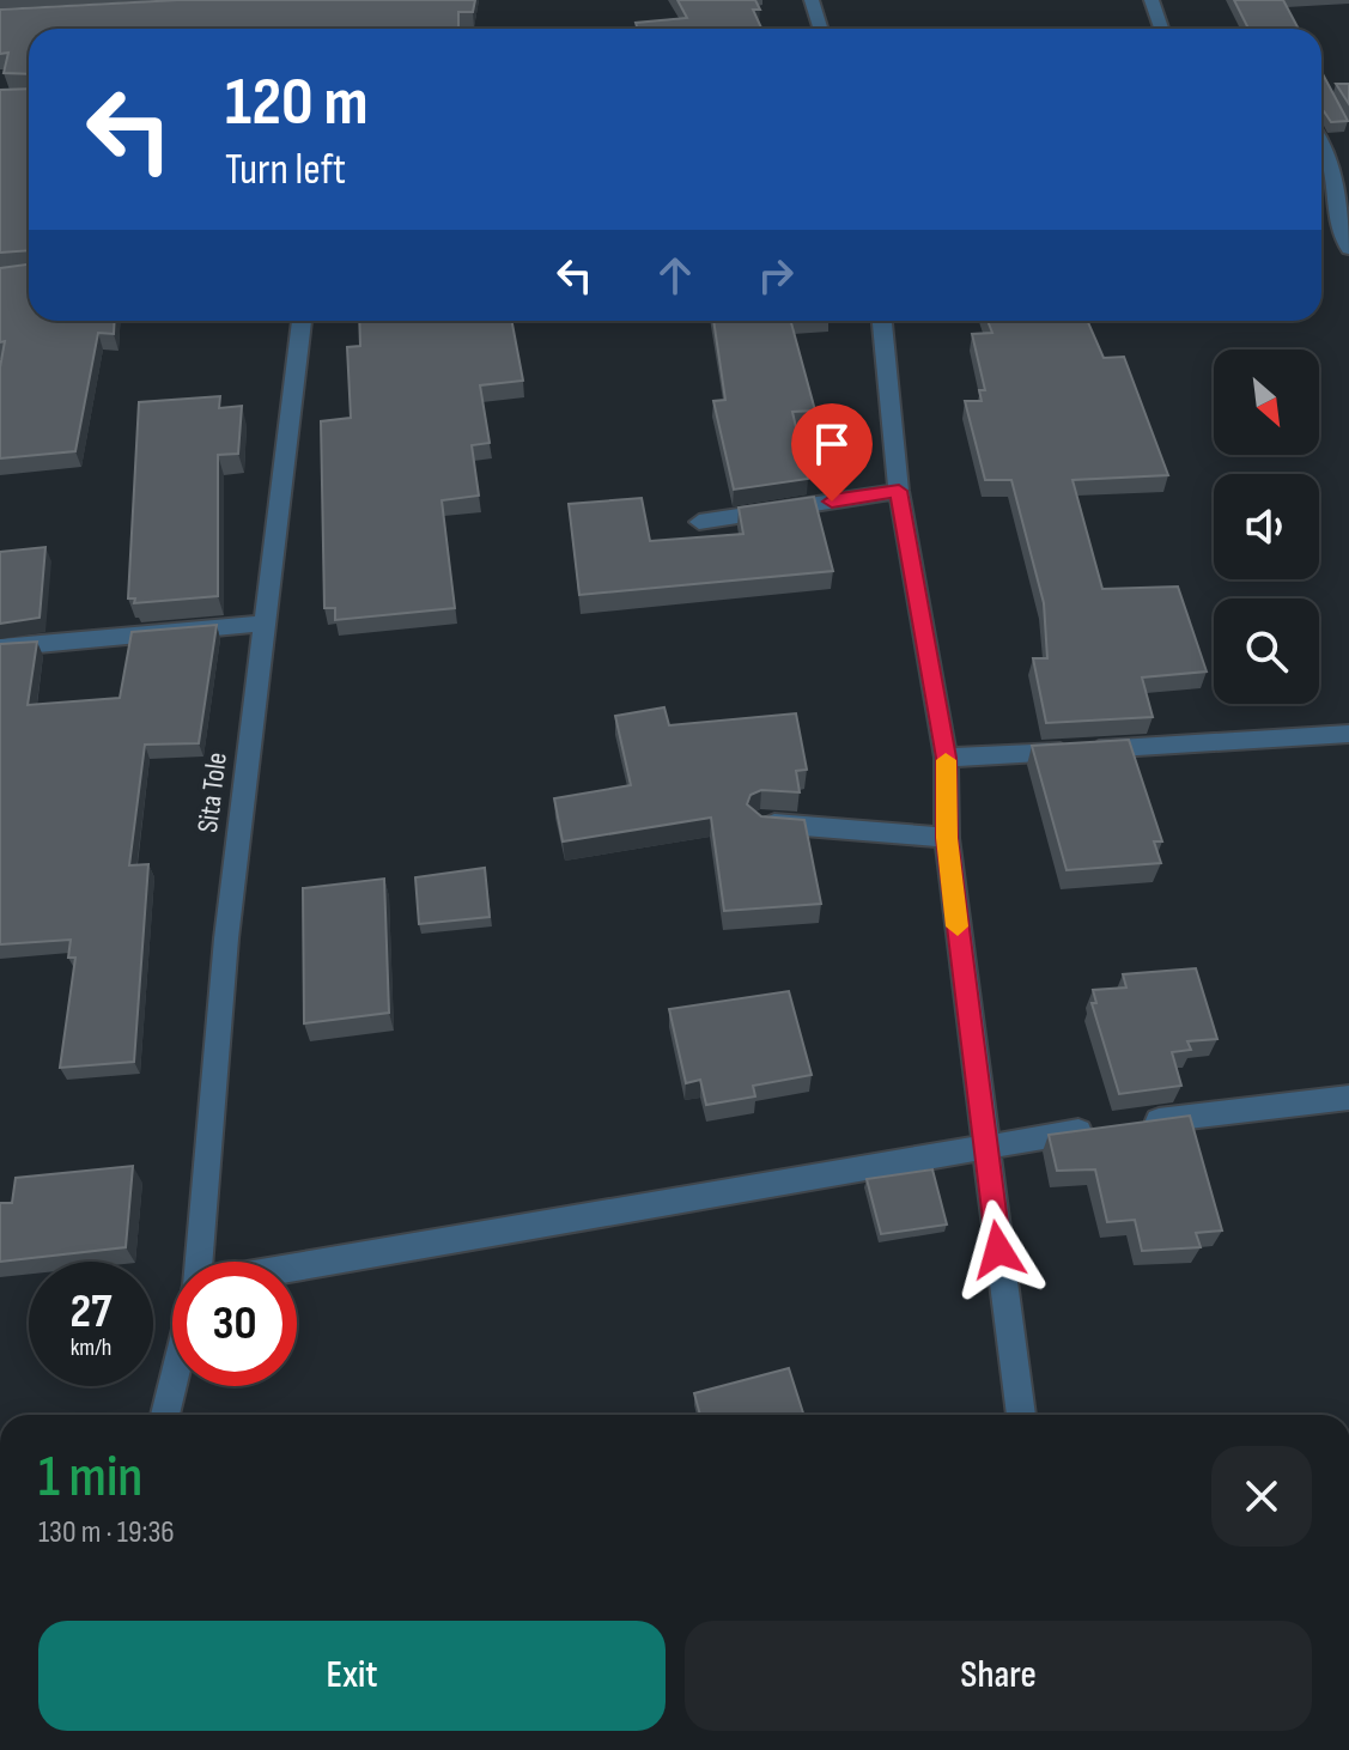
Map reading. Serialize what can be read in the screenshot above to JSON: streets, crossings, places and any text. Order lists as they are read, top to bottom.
{
  "streets": {
    "street": ["Sita Tole"]
  },
  "north": "bottom right",
  "page": {
    "turn": ["120 m", "Turn left"],
    "speed": "27 km/h",
    "limit": "30",
    "heading": ["1 min", "130 m · 19:36"],
    "buttons": ["Exit", "Share"]
  }
}
